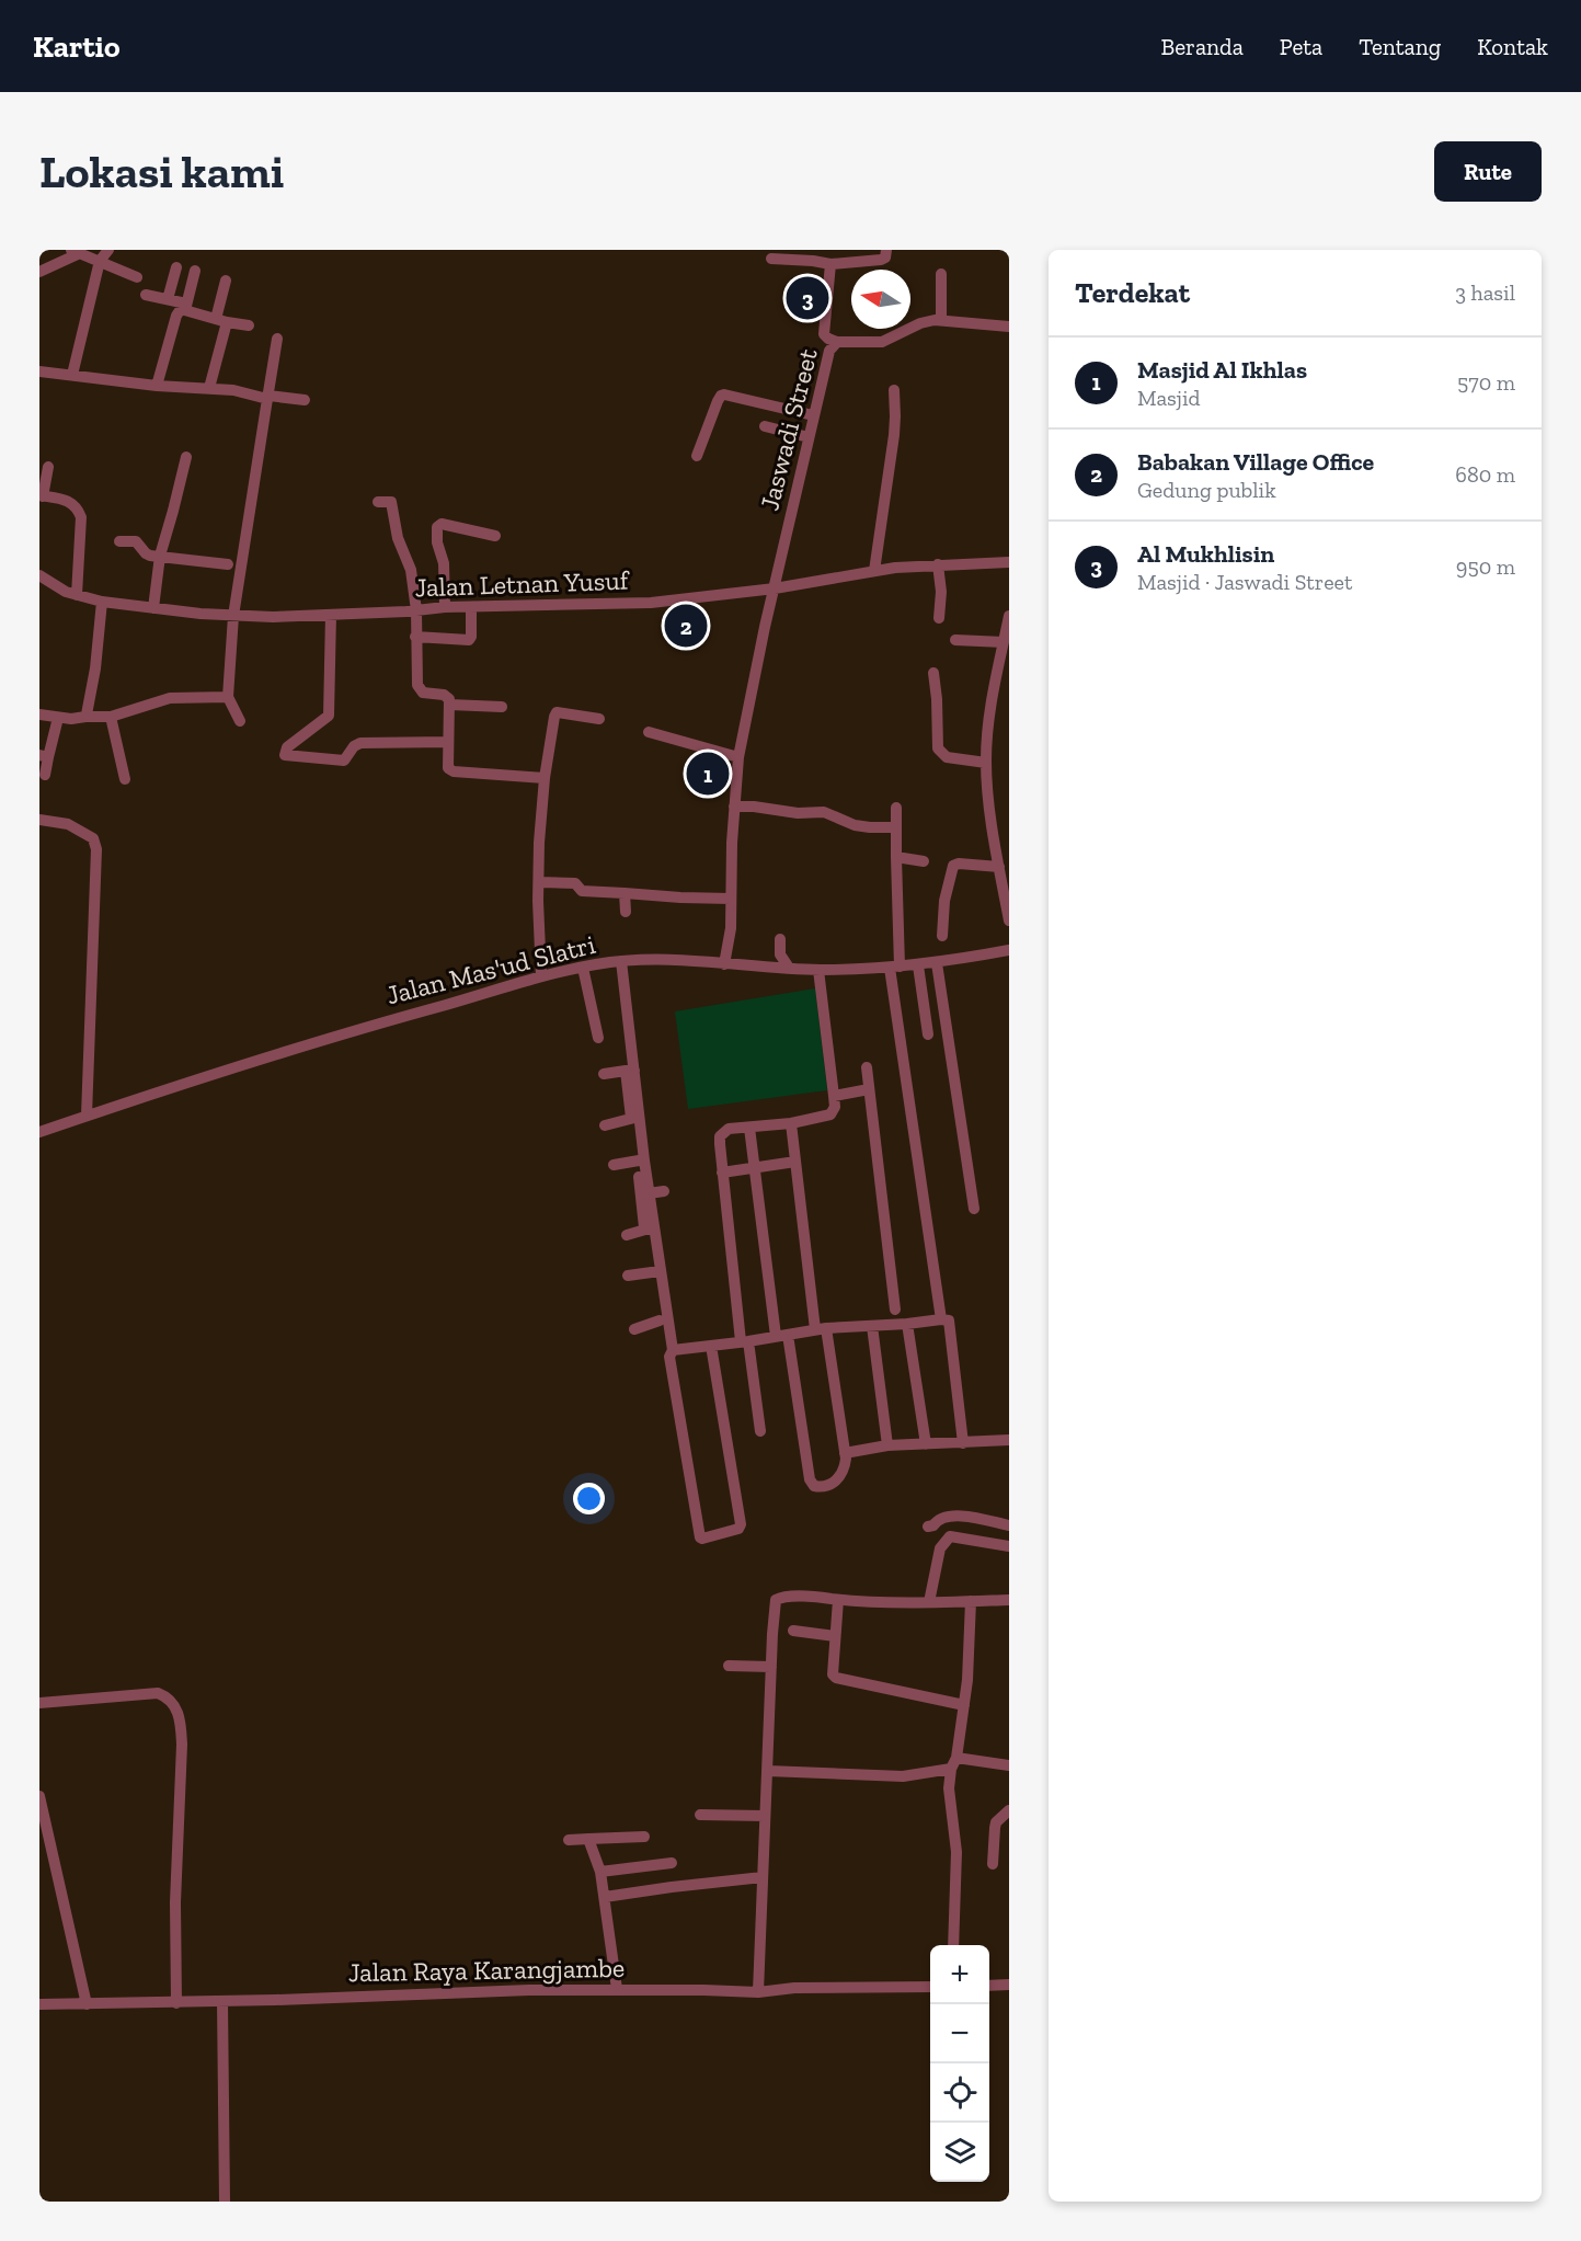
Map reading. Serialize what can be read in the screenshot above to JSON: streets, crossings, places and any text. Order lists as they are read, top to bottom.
{
  "streets": {
    "street": [
      "Jaswadi Street",
      "Jalan Letnan Yusuf",
      "Jalan Mas'ud Slatri",
      "Jalan Raya Karangjambe"
    ]
  },
  "crossings": [
    ["Jaswadi Street", "Jalan Letnan Yusuf"],
    ["Jaswadi Street", "Jalan Mas'ud Slatri"]
  ],
  "north": "left",
  "page": {
    "header": "Kartio",
    "nav": [
      "Beranda",
      "Peta",
      "Tentang",
      "Kontak"
    ],
    "buttons": "Rute",
    "title": "Lokasi kami",
    "heading": ["Terdekat", "3 hasil"],
    "pins": ["3", "2", "1"],
    "list": [
      {
        "mark": "1",
        "name": "Masjid Al Ikhlas",
        "note": "Masjid",
        "value": "570 m"
      },
      {
        "mark": "2",
        "name": "Babakan Village Office",
        "note": "Gedung publik",
        "value": "680 m"
      },
      {
        "mark": "3",
        "name": "Al Mukhlisin",
        "note": "Masjid · Jaswadi Street",
        "value": "950 m"
      }
    ],
    "map_buttons": ["+", "−"]
  }
}
